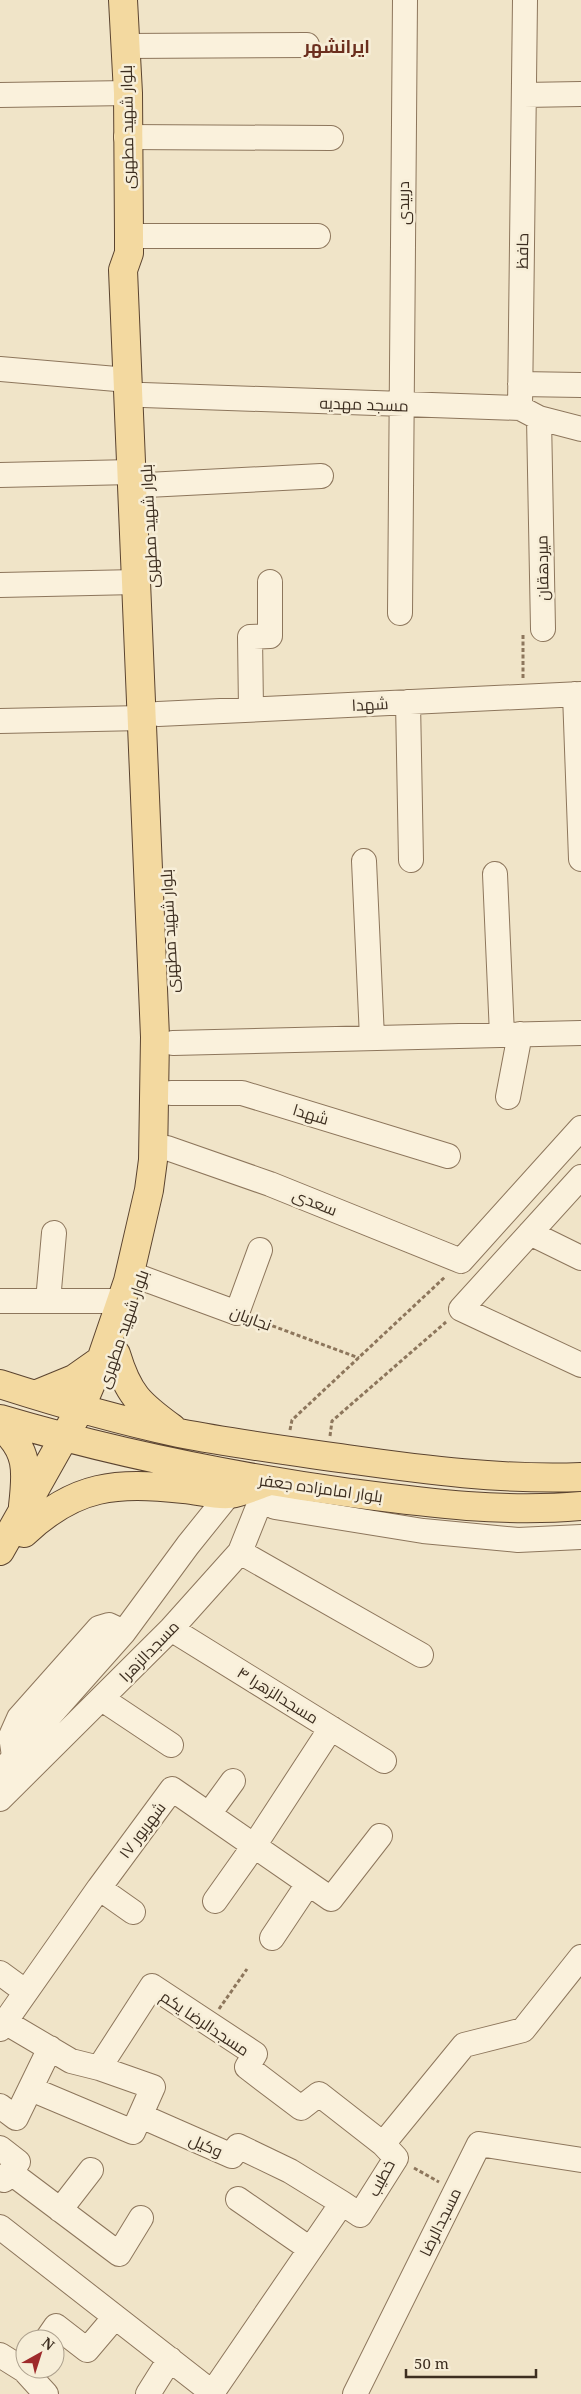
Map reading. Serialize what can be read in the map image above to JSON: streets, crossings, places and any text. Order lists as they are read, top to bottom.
{
  "streets": {
    "main road": ["بلوار شهید مطهری", "بلوار امامزاده جعفر"],
    "street": [
      "دربیدی",
      "حافظ",
      "مسجد مهدیه",
      "میردهقان",
      "شهدا",
      "سعدی",
      "نجاریان",
      "مسجدالزهرا",
      "مسجدالزهرا ۴",
      "۱۷ شهریور",
      "مسجدالرضا یکم",
      "وکیل",
      "خطیب",
      "مسجدالرضا"
    ]
  },
  "crossings": [
    ["بلوار شهید مطهری", "مسجد مهدیه"],
    ["بلوار شهید مطهری", "شهدا"],
    ["بلوار شهید مطهری", "سعدی"],
    ["بلوار شهید مطهری", "نجاریان"],
    ["بلوار شهید مطهری", "بلوار امامزاده جعفر"],
    ["دربیدی", "مسجد مهدیه"],
    ["حافظ", "مسجد مهدیه"],
    ["حافظ", "میردهقان"],
    ["مسجد مهدیه", "میردهقان"],
    ["بلوار امامزاده جعفر", "مسجدالزهرا"],
    ["مسجدالزهرا", "مسجدالزهرا ۴"],
    ["مسجدالرضا یکم", "خطیب"],
    ["وکیل", "خطیب"]
  ],
  "districts": ["ایرانشهر"],
  "scale_bar": "50 m",
  "north": "top right"
}
